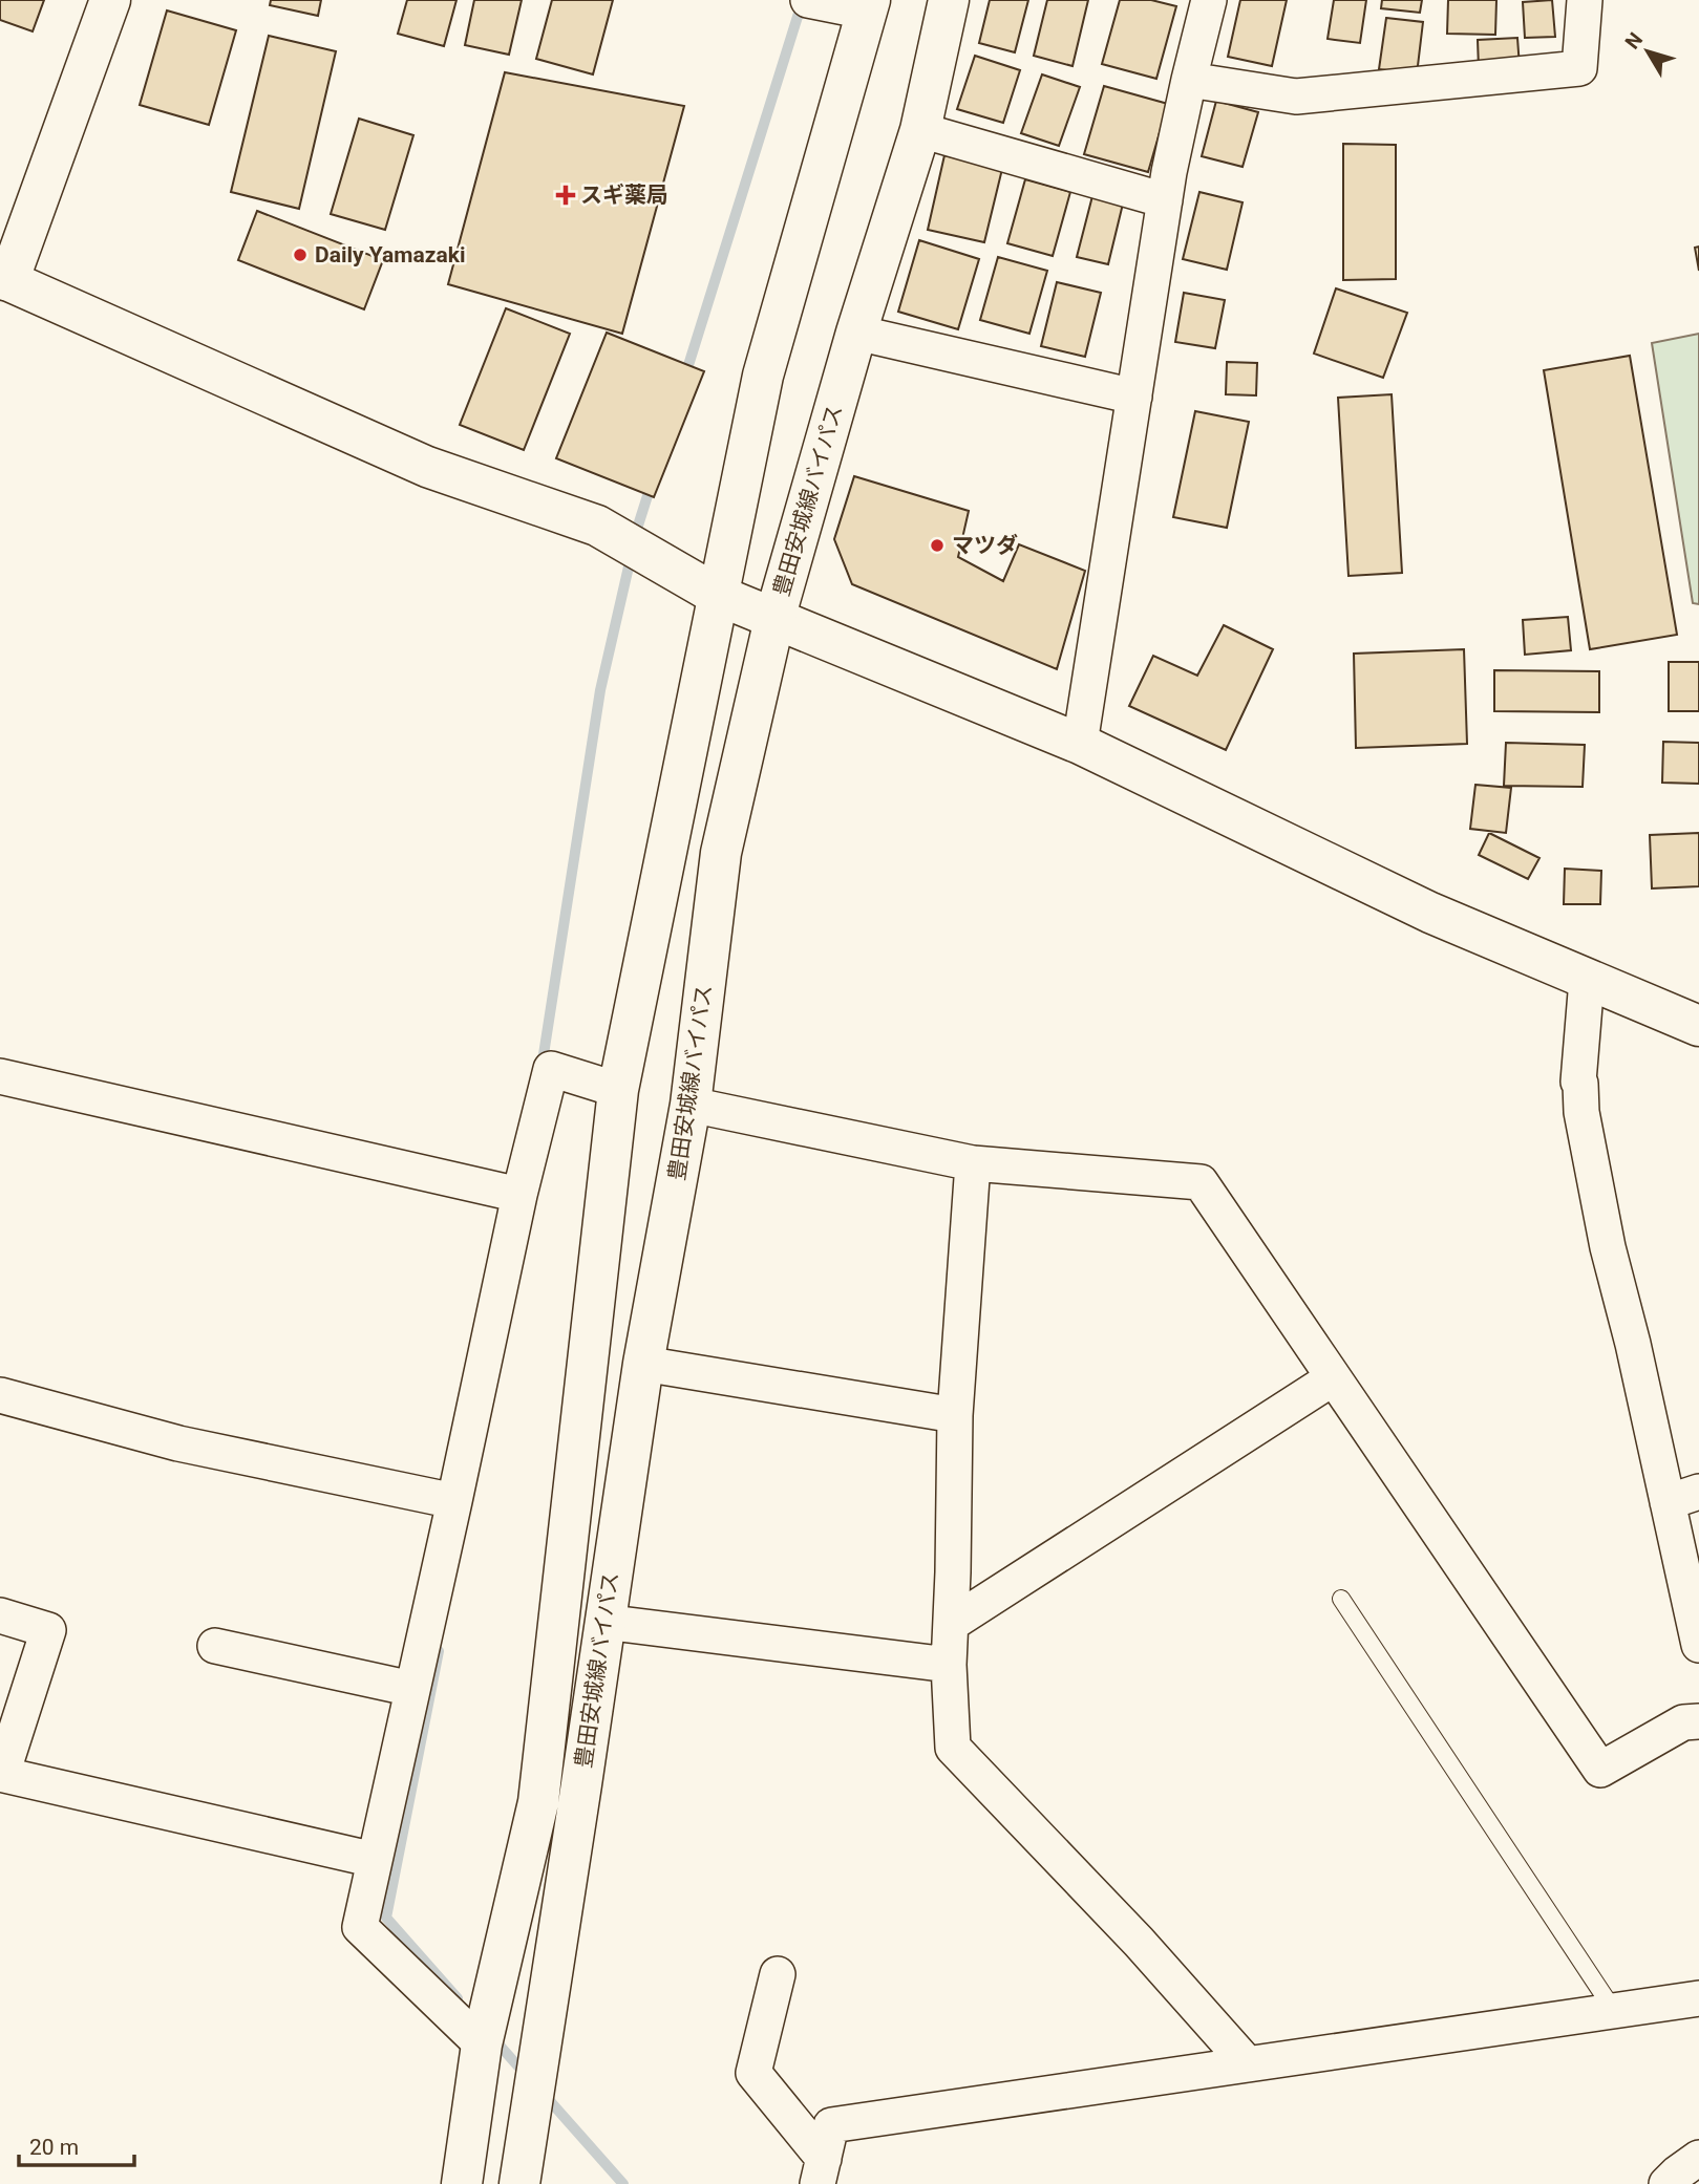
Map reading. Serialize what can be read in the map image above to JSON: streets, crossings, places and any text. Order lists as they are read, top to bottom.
{
  "streets": {
    "main road": ["豊田安城線バイパス"]
  },
  "places": {
    "health": ["スギ薬局"],
    "other": ["Daily Yamazaki", "マツダ"]
  },
  "scale_bar": "20 m",
  "north": "top left"
}
